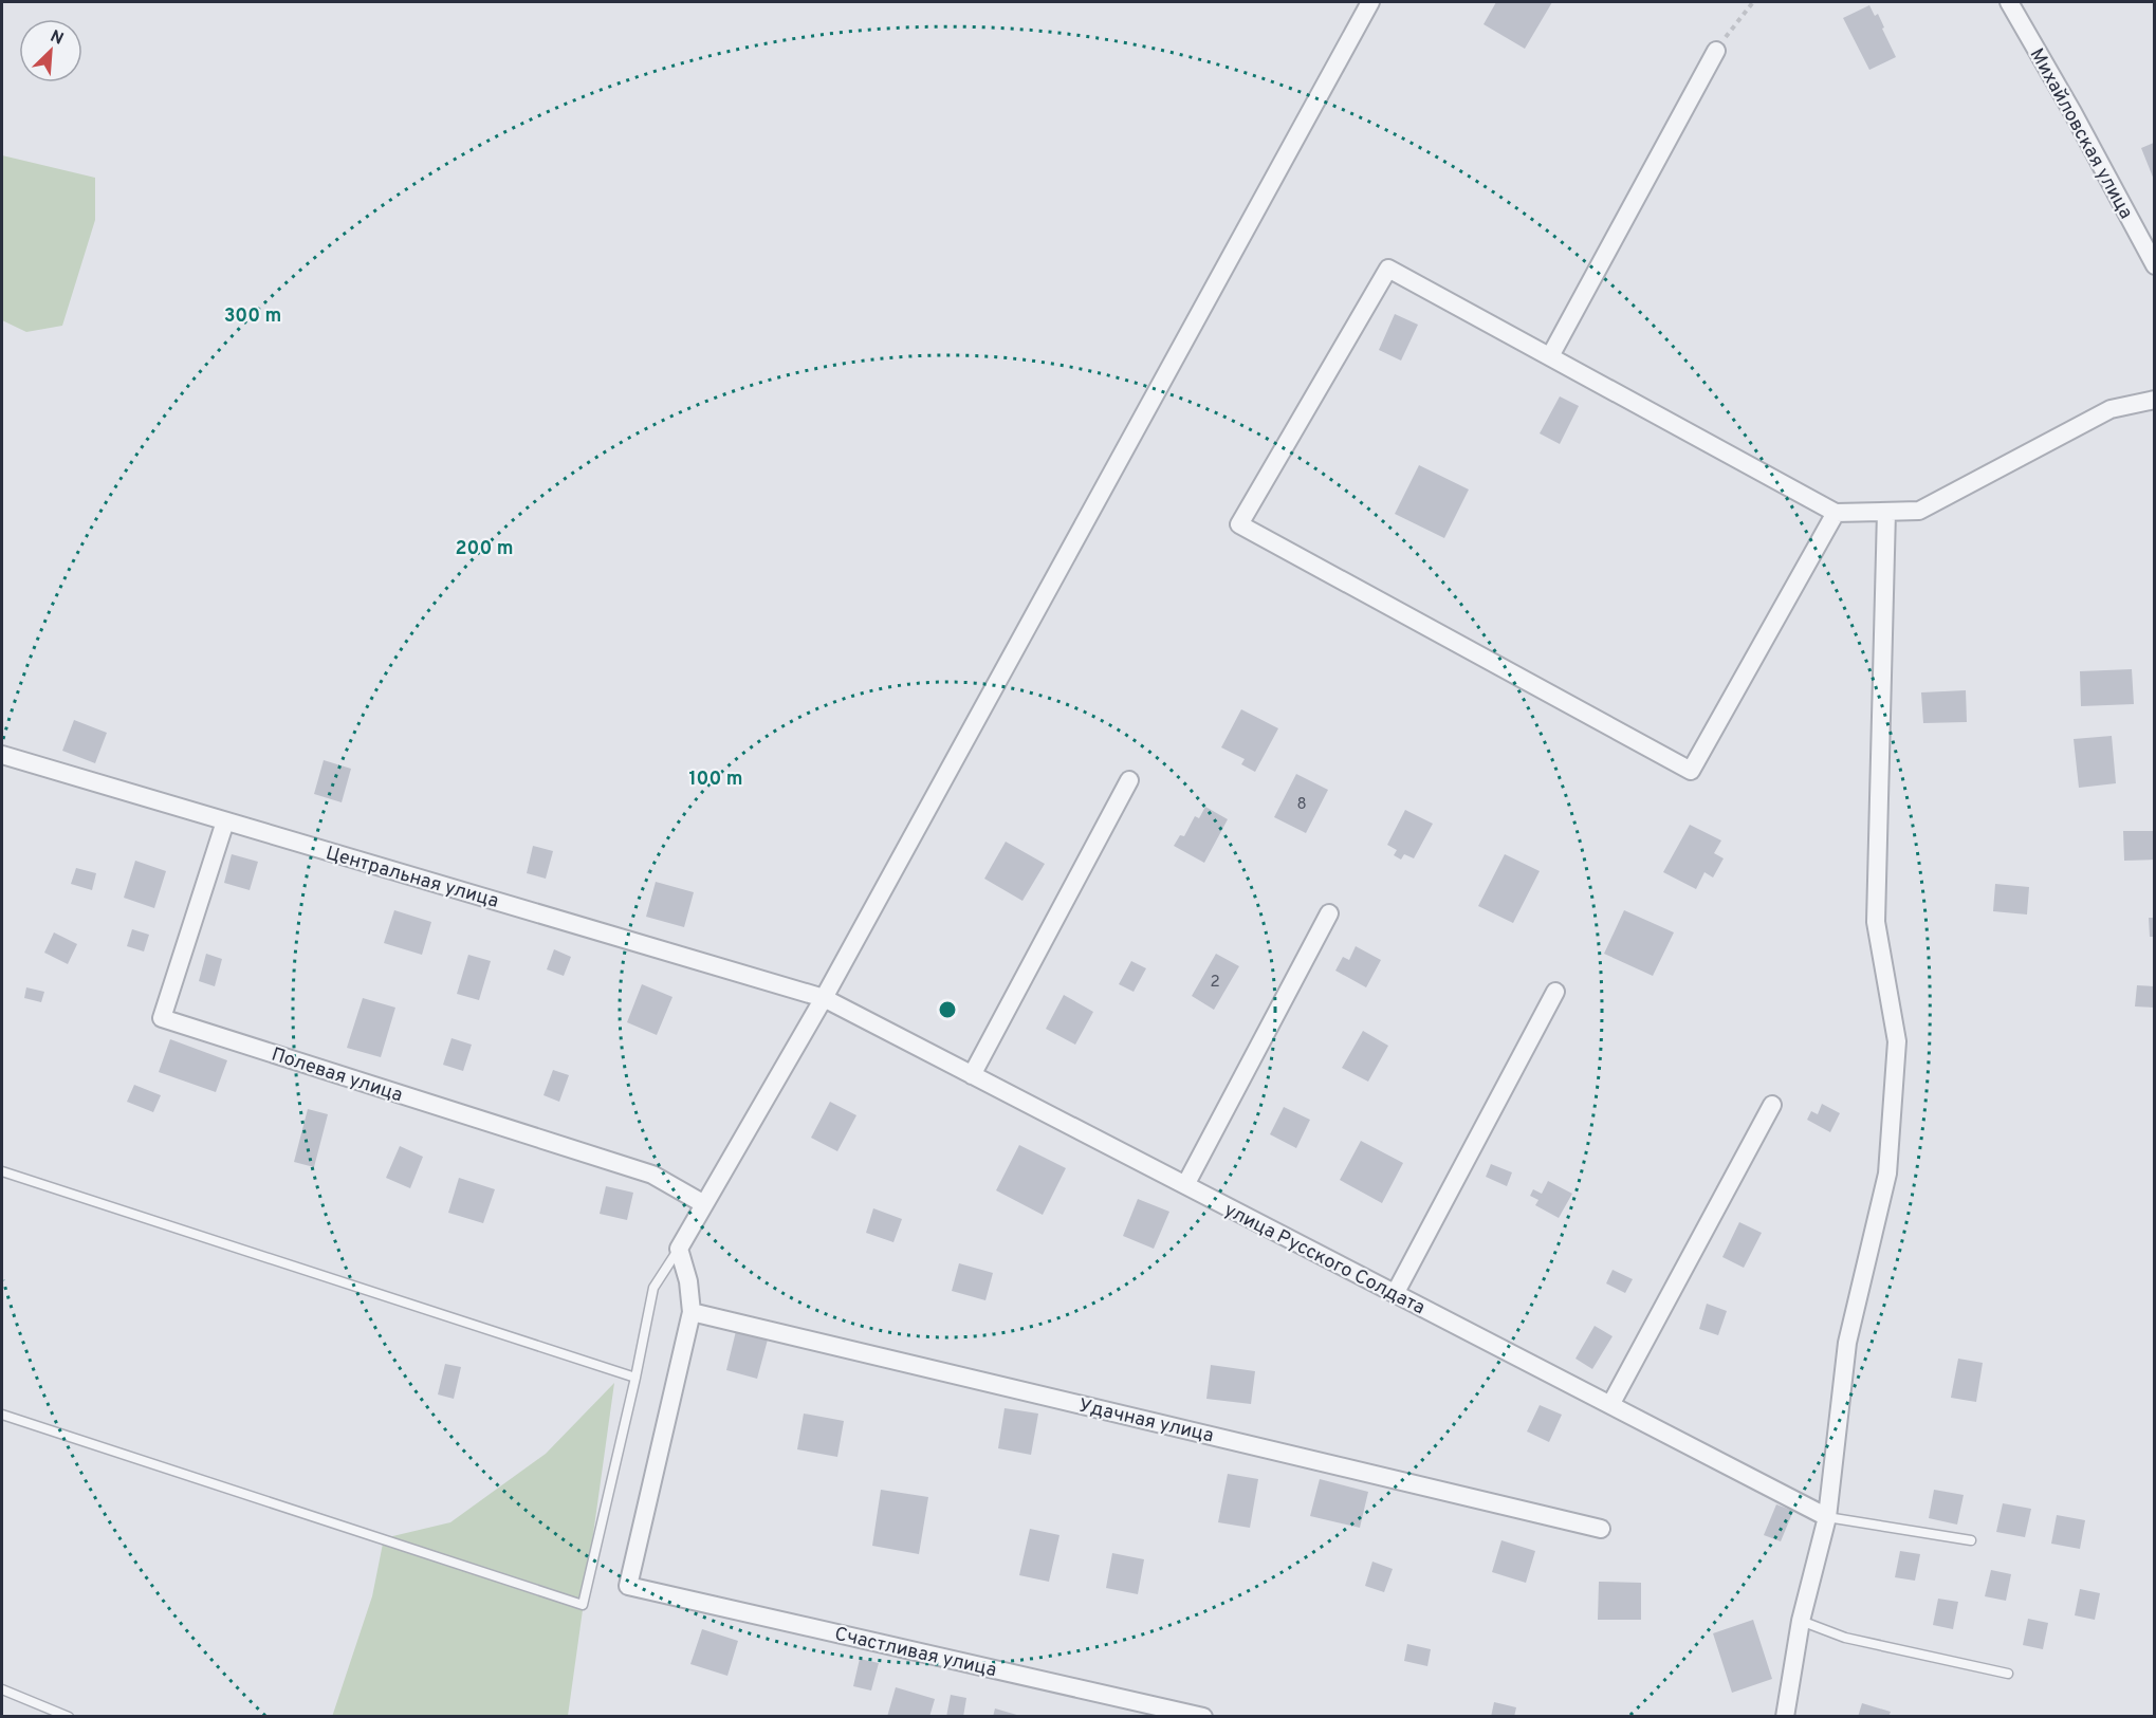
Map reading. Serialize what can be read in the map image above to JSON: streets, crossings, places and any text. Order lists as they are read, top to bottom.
{
  "streets": {
    "street": [
      "Михайловская улица",
      "Центральная улица",
      "Полевая улица",
      "улица Русского Солдата",
      "Удачная улица",
      "Счастливая улица"
    ]
  },
  "crossings": [
    ["Центральная улица", "Полевая улица"],
    ["Центральная улица", "улица Русского Солдата"],
    ["Удачная улица", "Счастливая улица"]
  ],
  "house_numbers": ["8", "2"],
  "north": "top right",
  "rings": ["300 m", "200 m", "100 m"]
}
